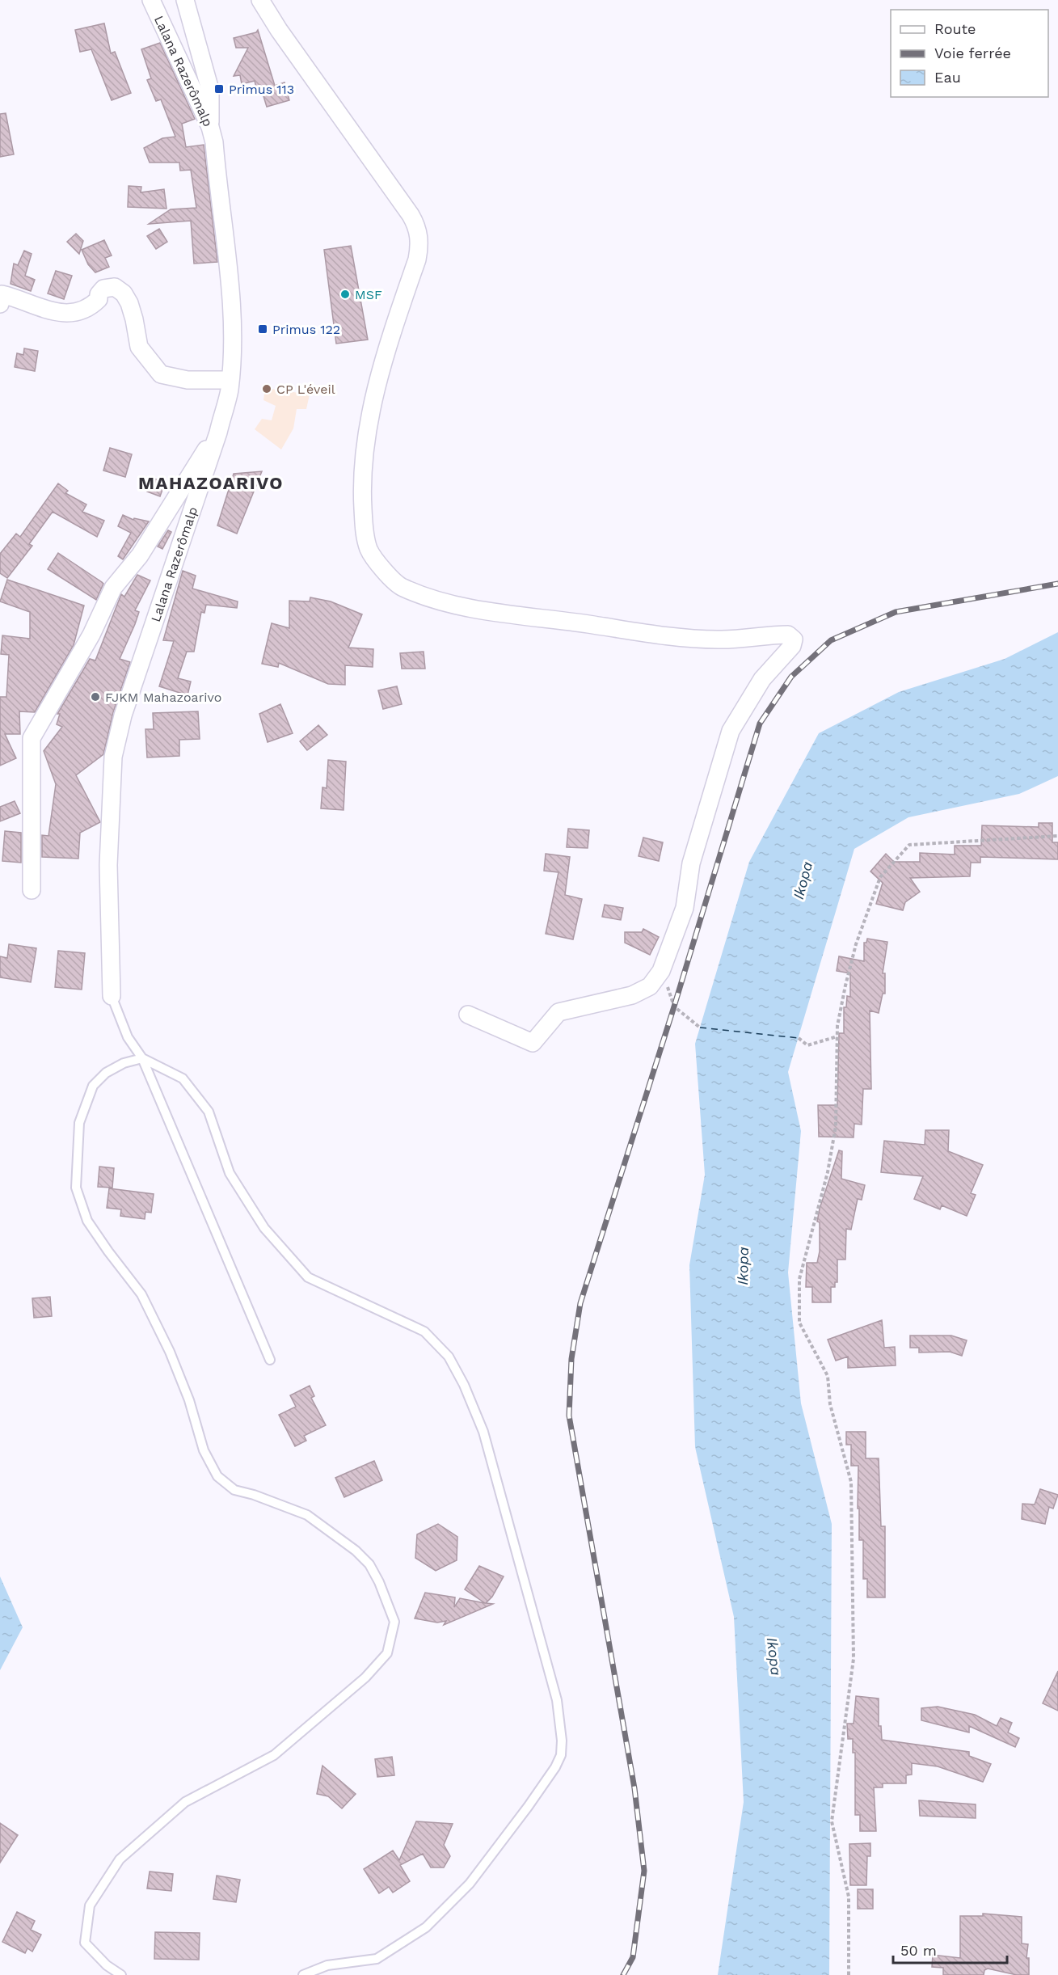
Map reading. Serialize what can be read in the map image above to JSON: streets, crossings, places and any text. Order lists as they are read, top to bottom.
{
  "streets": {
    "street": ["Lalana Razerômalp"]
  },
  "districts": ["MAHAZOARIVO"],
  "water": ["Ikopa"],
  "places": {
    "transit": ["Primus 113", "Primus 122"],
    "other": ["MSF", "CP L'éveil", "FJKM Mahazoarivo"]
  },
  "legend": ["Route", "Voie ferrée", "Eau"],
  "scale_bar": "50 m"
}
